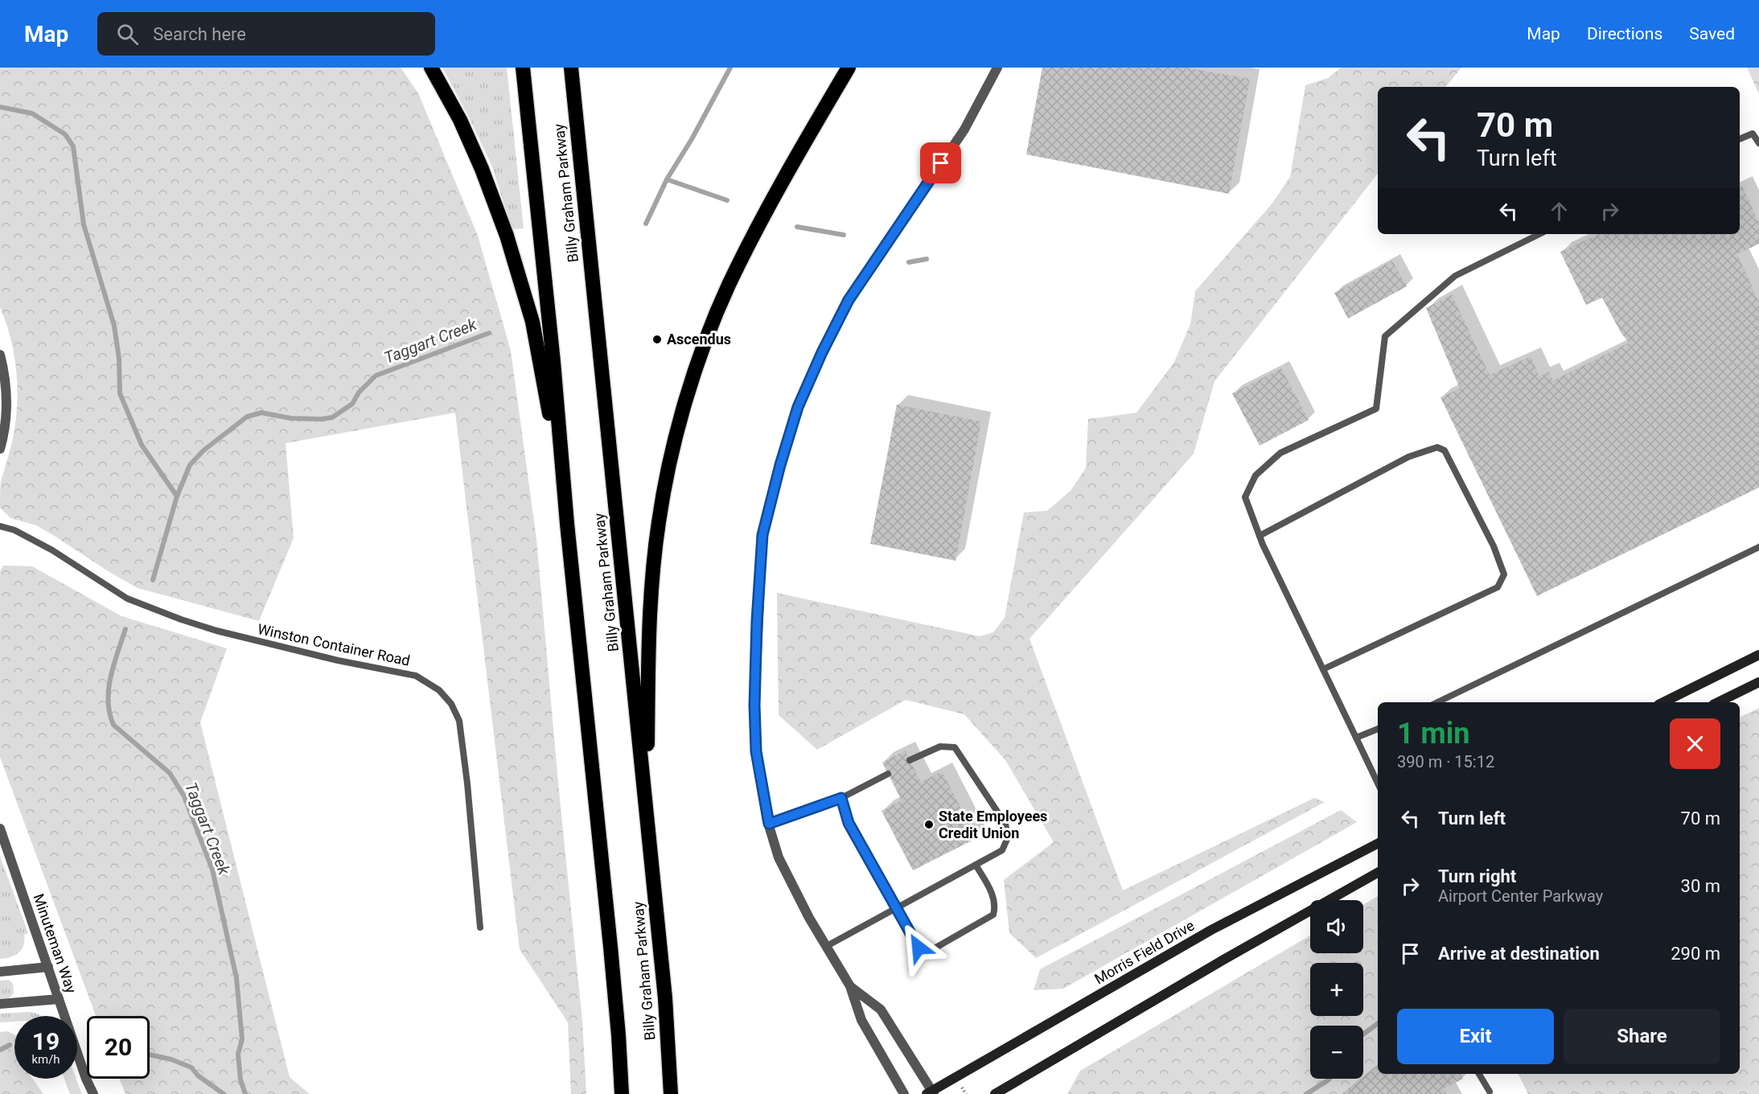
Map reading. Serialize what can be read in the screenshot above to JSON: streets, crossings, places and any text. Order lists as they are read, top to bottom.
{
  "streets": {
    "highway": ["Billy Graham Parkway"],
    "street": ["Minuteman Way", "Morris Field Drive"],
    "lane": ["Winston Container Road"]
  },
  "water": ["Taggart Creek"],
  "places": ["Ascendus", "State Employees Credit Union"],
  "page": {
    "header": "Map",
    "search": "Search here",
    "nav": ["Map", "Directions", "Saved"],
    "turn": ["70 m", "Turn left"],
    "heading": ["1 min", "390 m · 15:12"],
    "list": [
      {
        "name": "Turn left",
        "value": "70 m"
      },
      {
        "name": "Turn right",
        "note": "Airport Center Parkway",
        "value": "30 m"
      },
      {
        "name": "Arrive at destination",
        "value": "290 m"
      }
    ],
    "map_buttons": ["+", "−"],
    "buttons": ["Exit", "Share"],
    "speed": "19 km/h",
    "limit": "20"
  }
}
